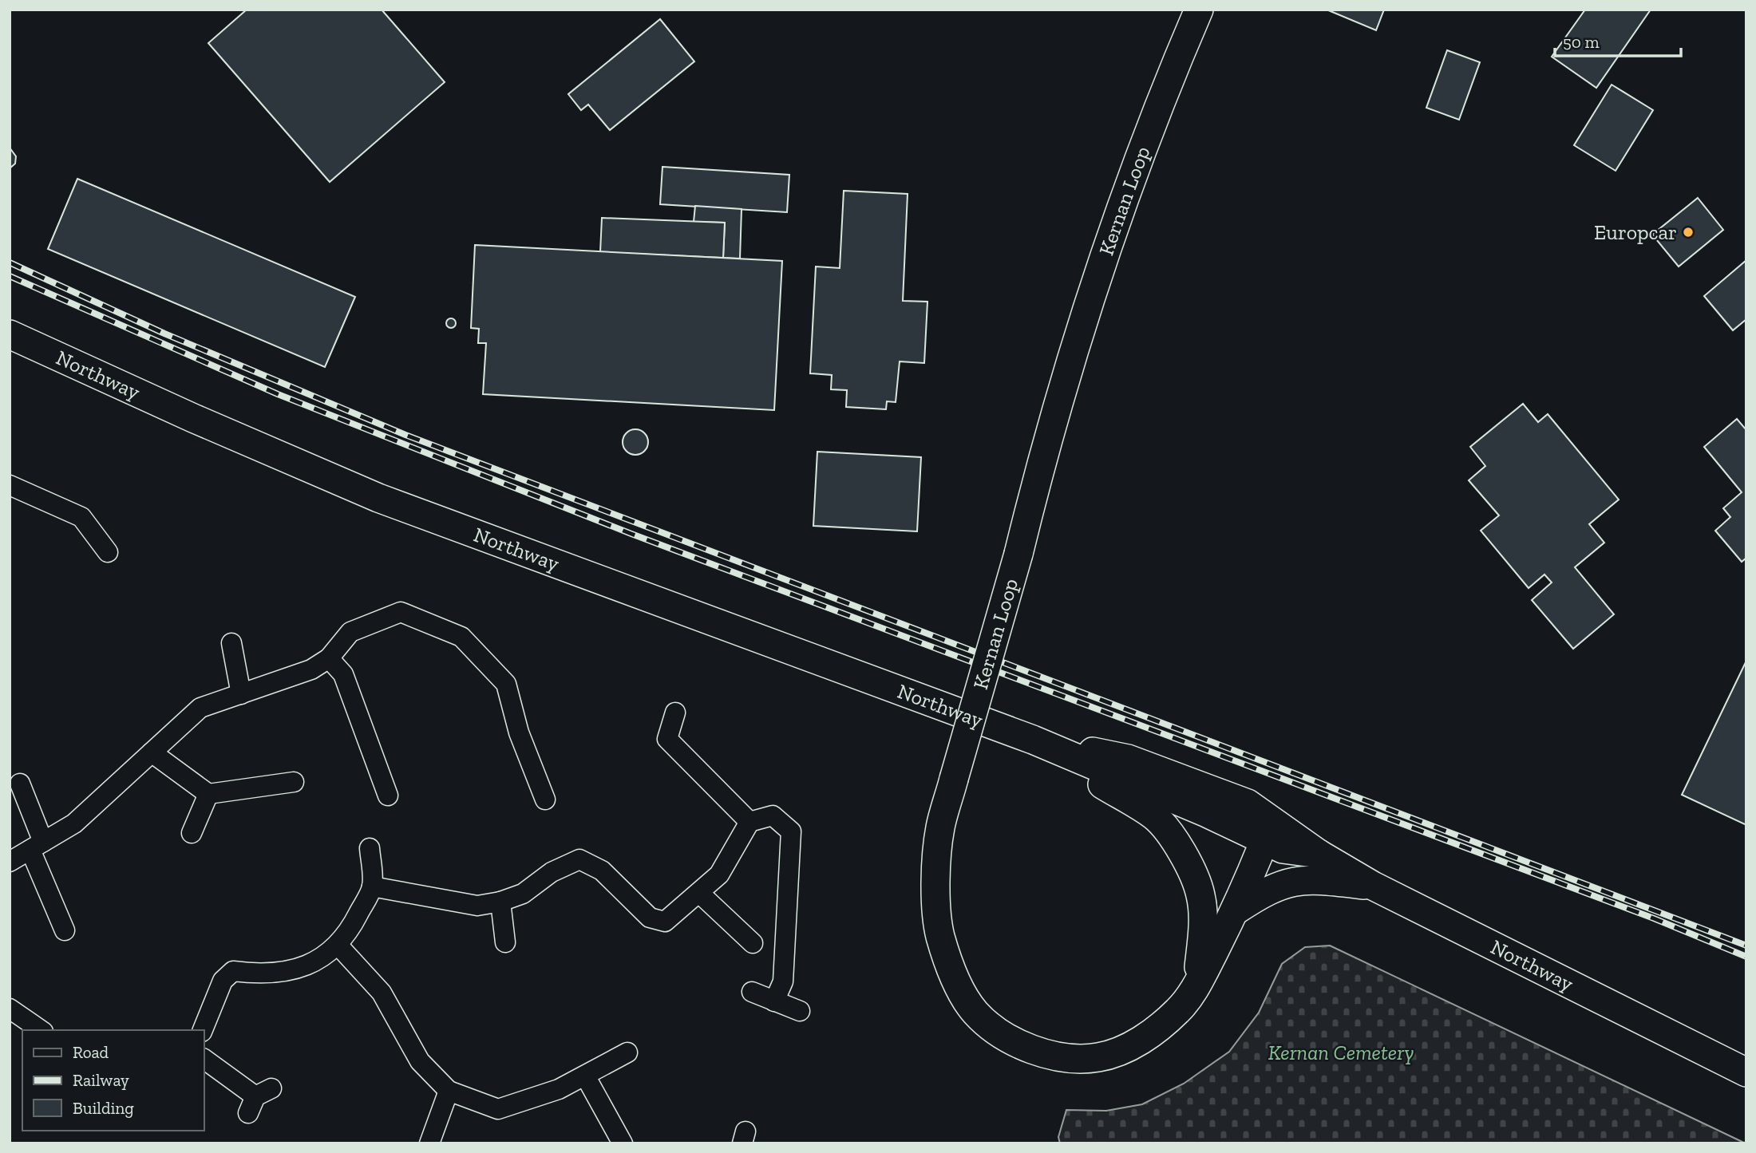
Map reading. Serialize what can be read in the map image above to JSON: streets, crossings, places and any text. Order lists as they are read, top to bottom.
{
  "streets": {
    "highway": ["Kernan Loop", "Northway"]
  },
  "crossings": [
    ["Kernan Loop", "Northway"]
  ],
  "parks": ["Kernan Cemetery"],
  "places": ["Europcar"],
  "legend": ["Road", "Railway", "Building"],
  "scale_bar": "50 m"
}
